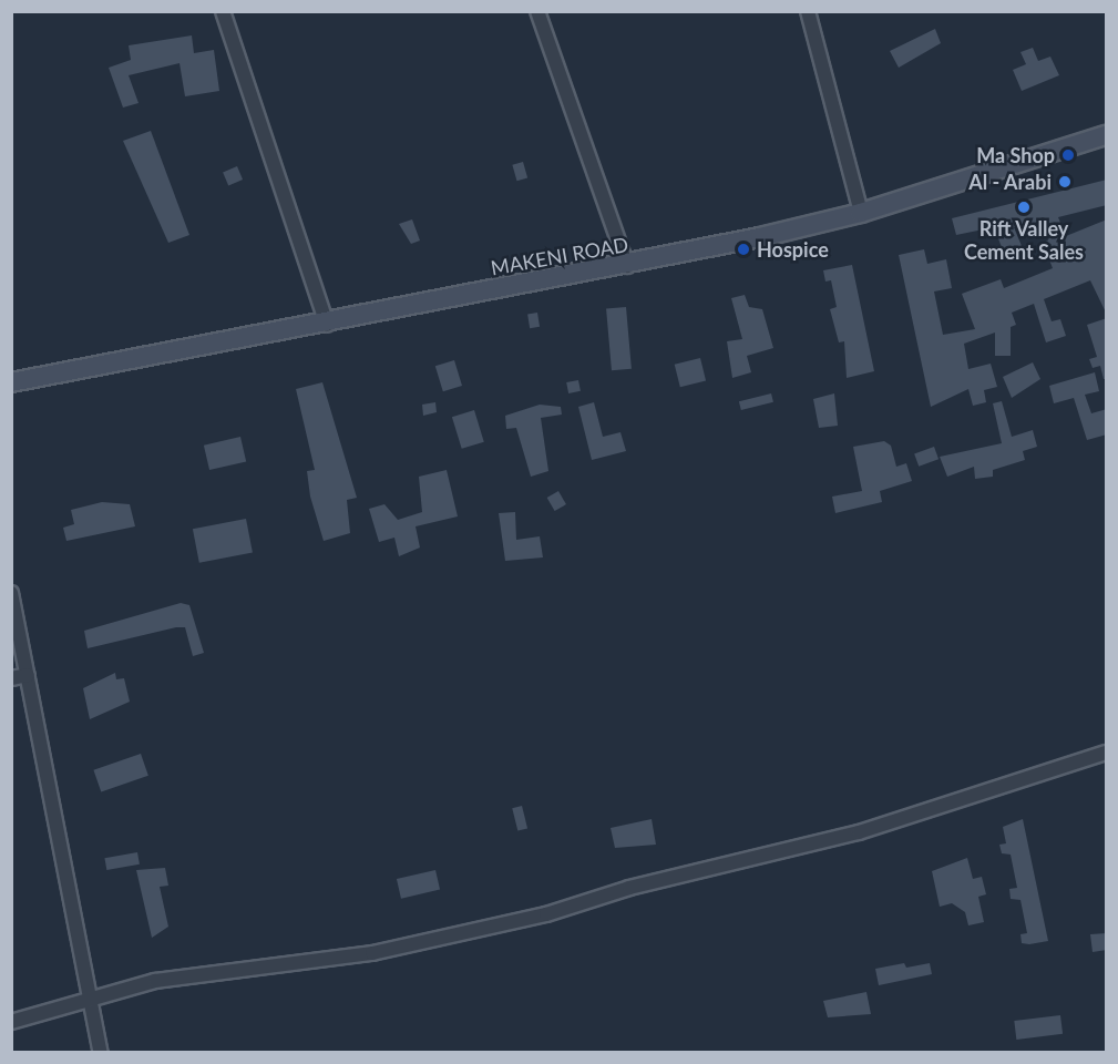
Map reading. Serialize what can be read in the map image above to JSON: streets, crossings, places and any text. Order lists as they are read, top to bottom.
{
  "streets": {
    "main road": ["MAKENI ROAD"]
  },
  "places": [
    "Ma Shop",
    "Al - Arabi",
    "Rift Valley Cement Sales",
    "Hospice"
  ]
}
